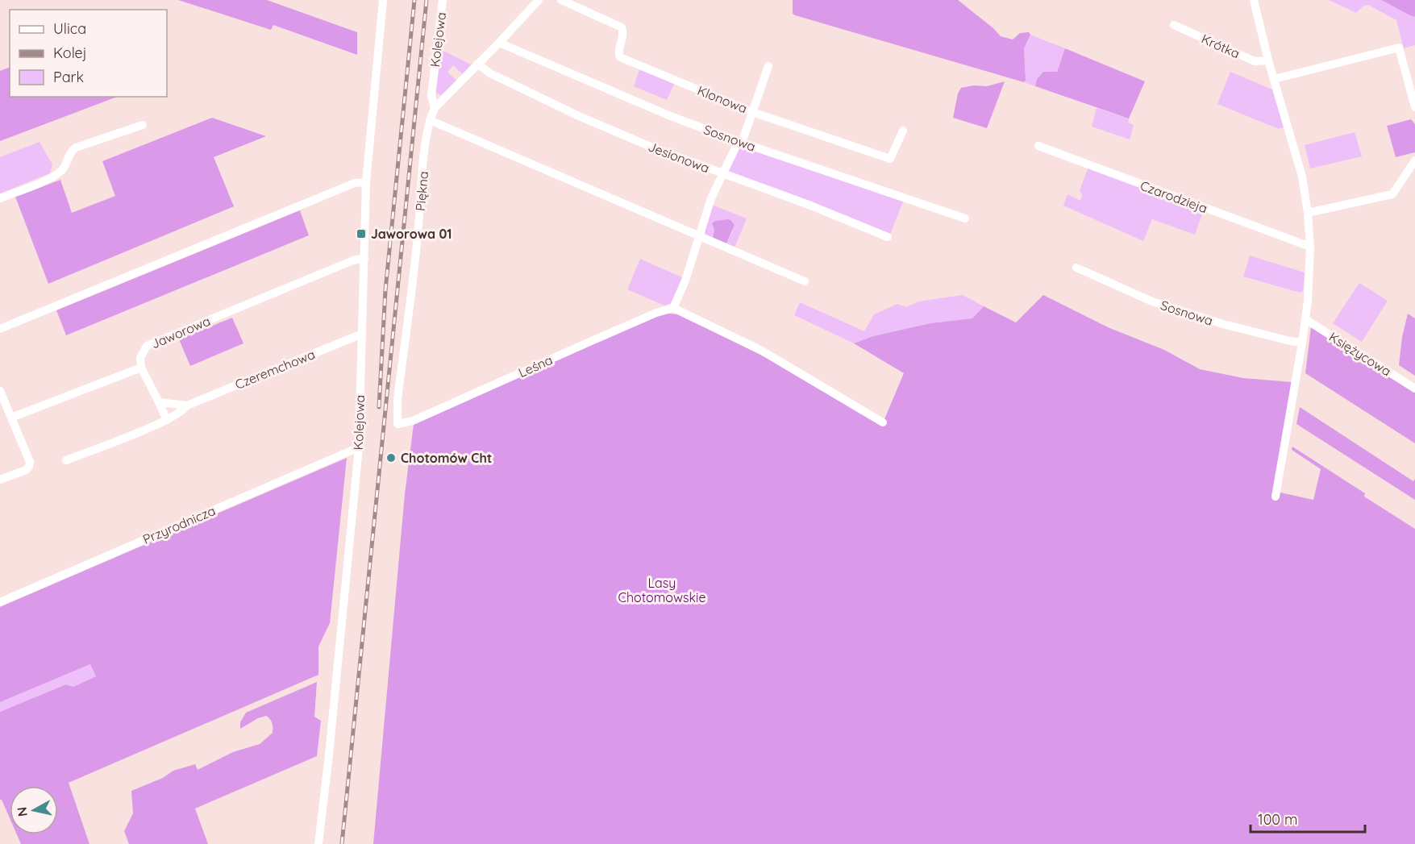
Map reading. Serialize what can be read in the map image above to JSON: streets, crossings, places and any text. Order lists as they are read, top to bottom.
{
  "streets": {
    "street": [
      "Kolejowa",
      "Krótka",
      "Klonowa",
      "Sosnowa",
      "Jesionowa",
      "Piękna",
      "Czarodzieja",
      "Jaworowa",
      "Księżycowa",
      "Leśna",
      "Czeremchowa",
      "Przyrodnicza"
    ]
  },
  "crossings": [
    ["Kolejowa", "Piękna"],
    ["Kolejowa", "Jaworowa"],
    ["Kolejowa", "Czeremchowa"],
    ["Kolejowa", "Przyrodnicza"],
    ["Sosnowa", "Piękna"],
    ["Jesionowa", "Piękna"],
    ["Piękna", "Leśna"]
  ],
  "parks": ["Lasy Chotomowskie"],
  "places": {
    "transit": ["Jaworowa 01"],
    "other": ["Chotomów Cht"]
  },
  "legend": ["Ulica", "Kolej", "Park"],
  "scale_bar": "100 m",
  "north": "left"
}
